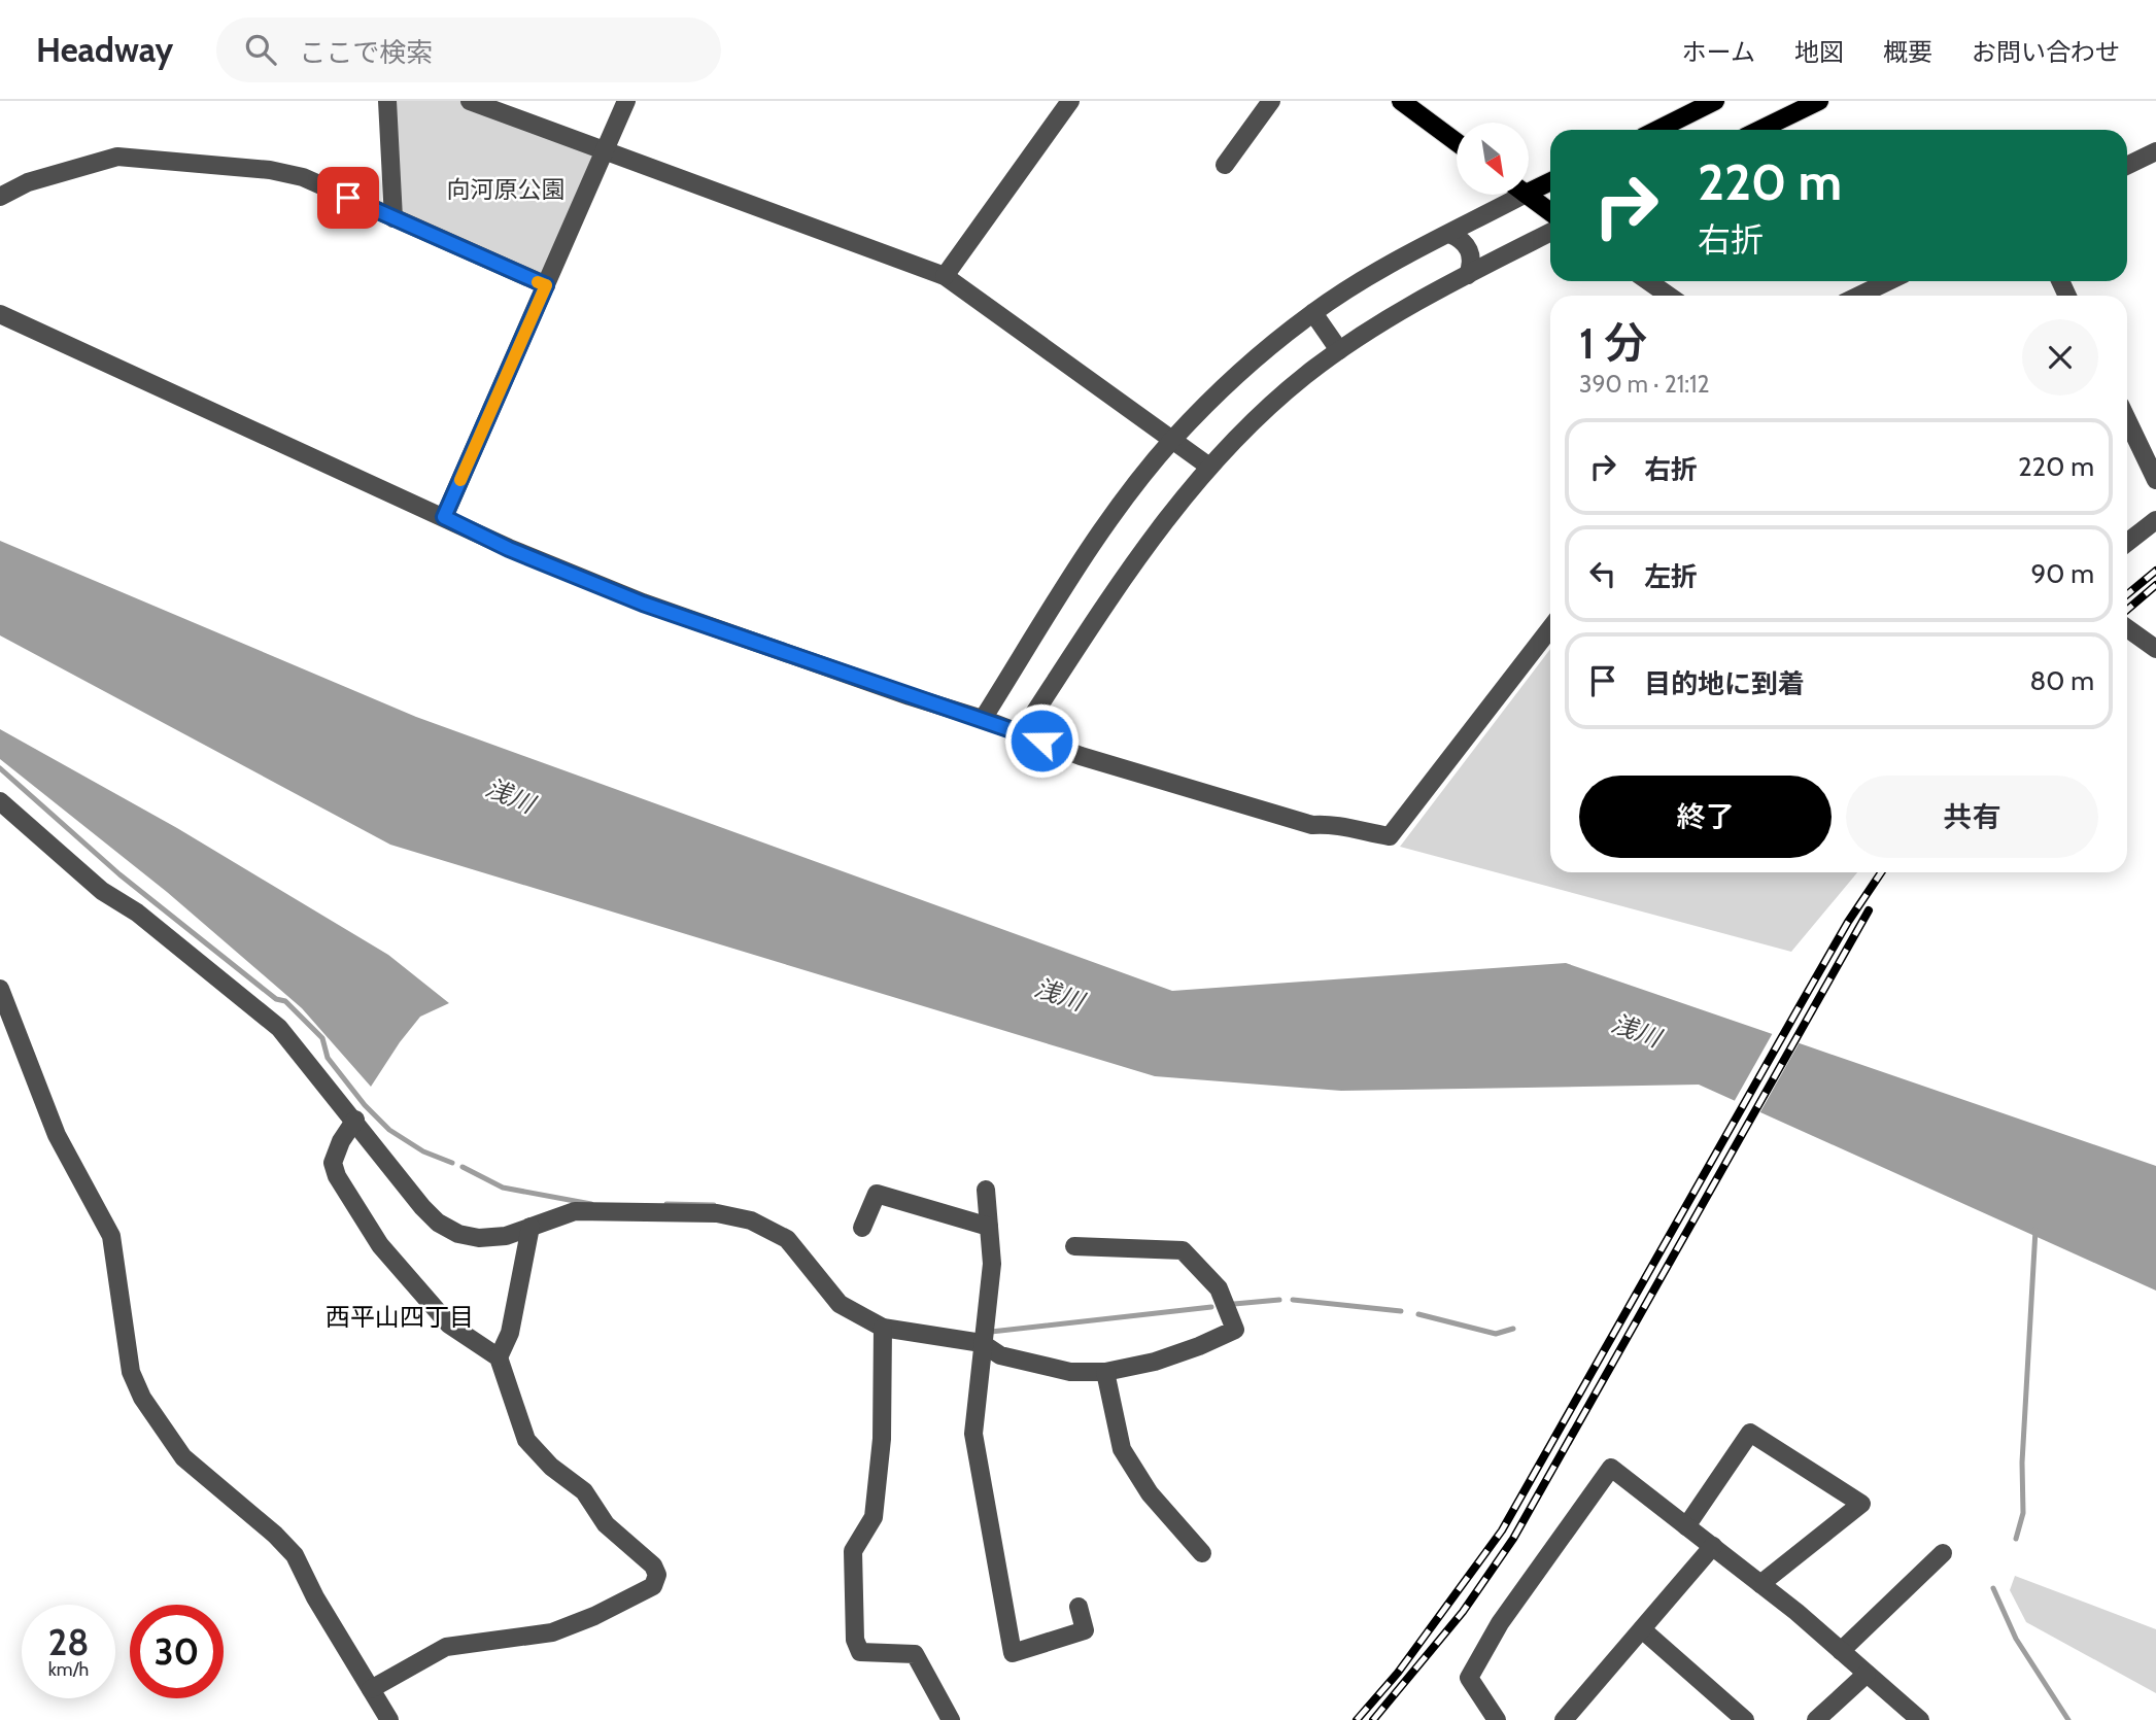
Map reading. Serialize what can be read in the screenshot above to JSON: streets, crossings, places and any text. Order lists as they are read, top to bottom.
{
  "districts": ["西平山四丁目"],
  "water": ["浅川"],
  "parks": ["向河原公園"],
  "north": "bottom right",
  "page": {
    "header": "Headway",
    "search": "ここで検索",
    "nav": [
      "ホーム",
      "地図",
      "概要",
      "お問い合わせ"
    ],
    "turn": ["220 m", "右折"],
    "heading": ["1 分", "390 m · 21:12"],
    "list": [
      {
        "name": "右折",
        "value": "220 m"
      },
      {
        "name": "左折",
        "value": "90 m"
      },
      {
        "name": "目的地に到着",
        "value": "80 m"
      }
    ],
    "buttons": ["終了", "共有"],
    "speed": "28 km/h",
    "limit": "30"
  }
}
